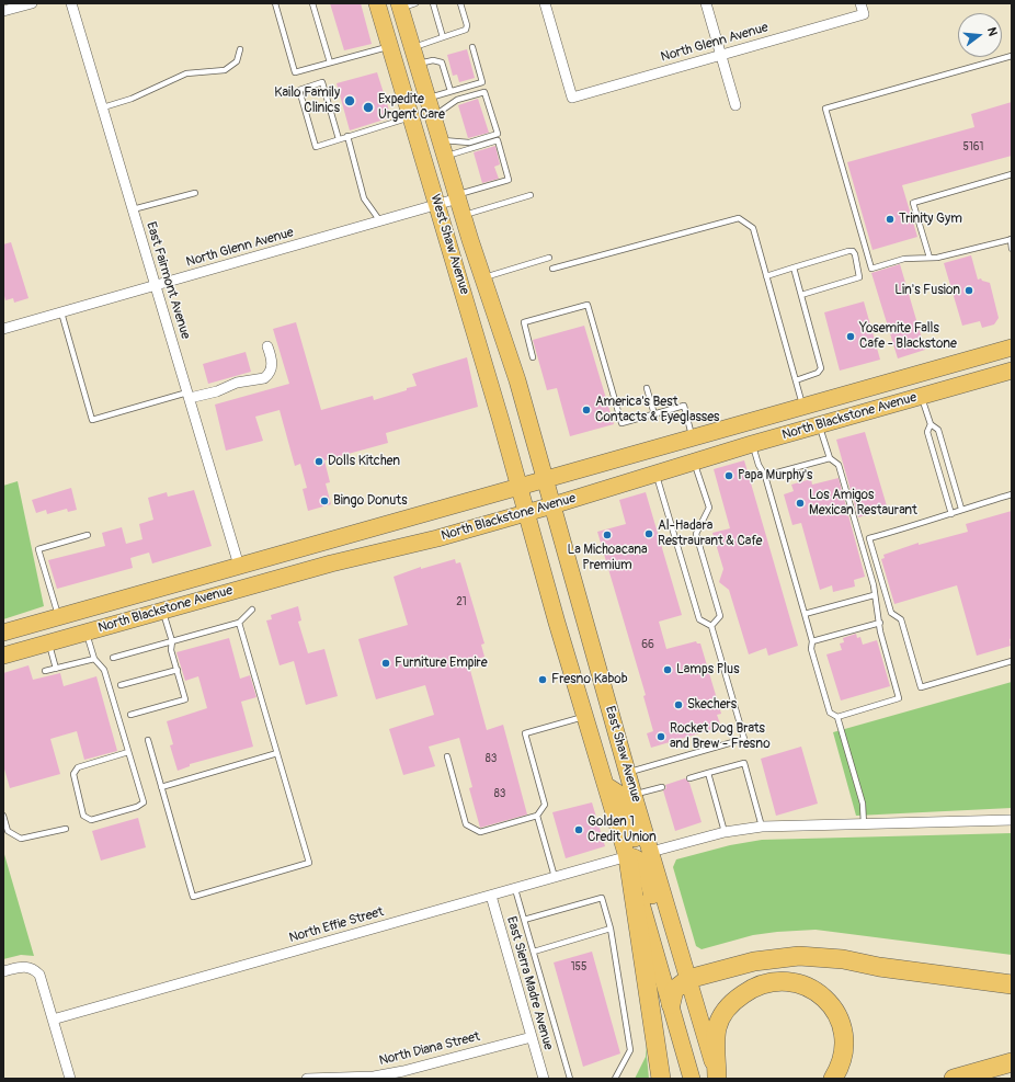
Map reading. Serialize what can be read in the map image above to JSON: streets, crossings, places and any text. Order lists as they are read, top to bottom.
{
  "streets": {
    "main road": ["West Shaw Avenue", "North Blackstone Avenue", "East Shaw Avenue"],
    "street": [
      "North Glenn Avenue",
      "East Fairmont Avenue",
      "North Effie Street",
      "East Sierra Madre Avenue",
      "North Diana Street"
    ]
  },
  "crossings": [
    ["North Glenn Avenue", "West Shaw Avenue"],
    ["North Glenn Avenue", "East Fairmont Avenue"],
    ["West Shaw Avenue", "North Blackstone Avenue"],
    ["West Shaw Avenue", "East Shaw Avenue"],
    ["East Fairmont Avenue", "North Blackstone Avenue"],
    ["North Blackstone Avenue", "East Shaw Avenue"],
    ["East Shaw Avenue", "North Effie Street"],
    ["North Effie Street", "East Sierra Madre Avenue"],
    ["East Sierra Madre Avenue", "North Diana Street"]
  ],
  "places": [
    "Kailo Family Clinics",
    "Expedite Urgent Care",
    "Trinity Gym",
    "Lin's Fusion",
    "Yosemite Falls Cafe - Blackstone",
    "America's Best Contacts & Eyeglasses",
    "Dolls Kitchen",
    "Papa Murphy's",
    "Bingo Donuts",
    "Los Amigos Mexican Restaurant",
    "Al-Hadara Restraurant & Cafe",
    "La Michoacana Premium",
    "Furniture Empire",
    "Lamps Plus",
    "Fresno Kabob",
    "Skechers",
    "Rocket Dog Brats and Brew - Fresno",
    "Golden 1 Credit Union"
  ],
  "house_numbers": [
    "5161",
    "21",
    "66",
    "83",
    "83",
    "155"
  ],
  "north": "right"
}
